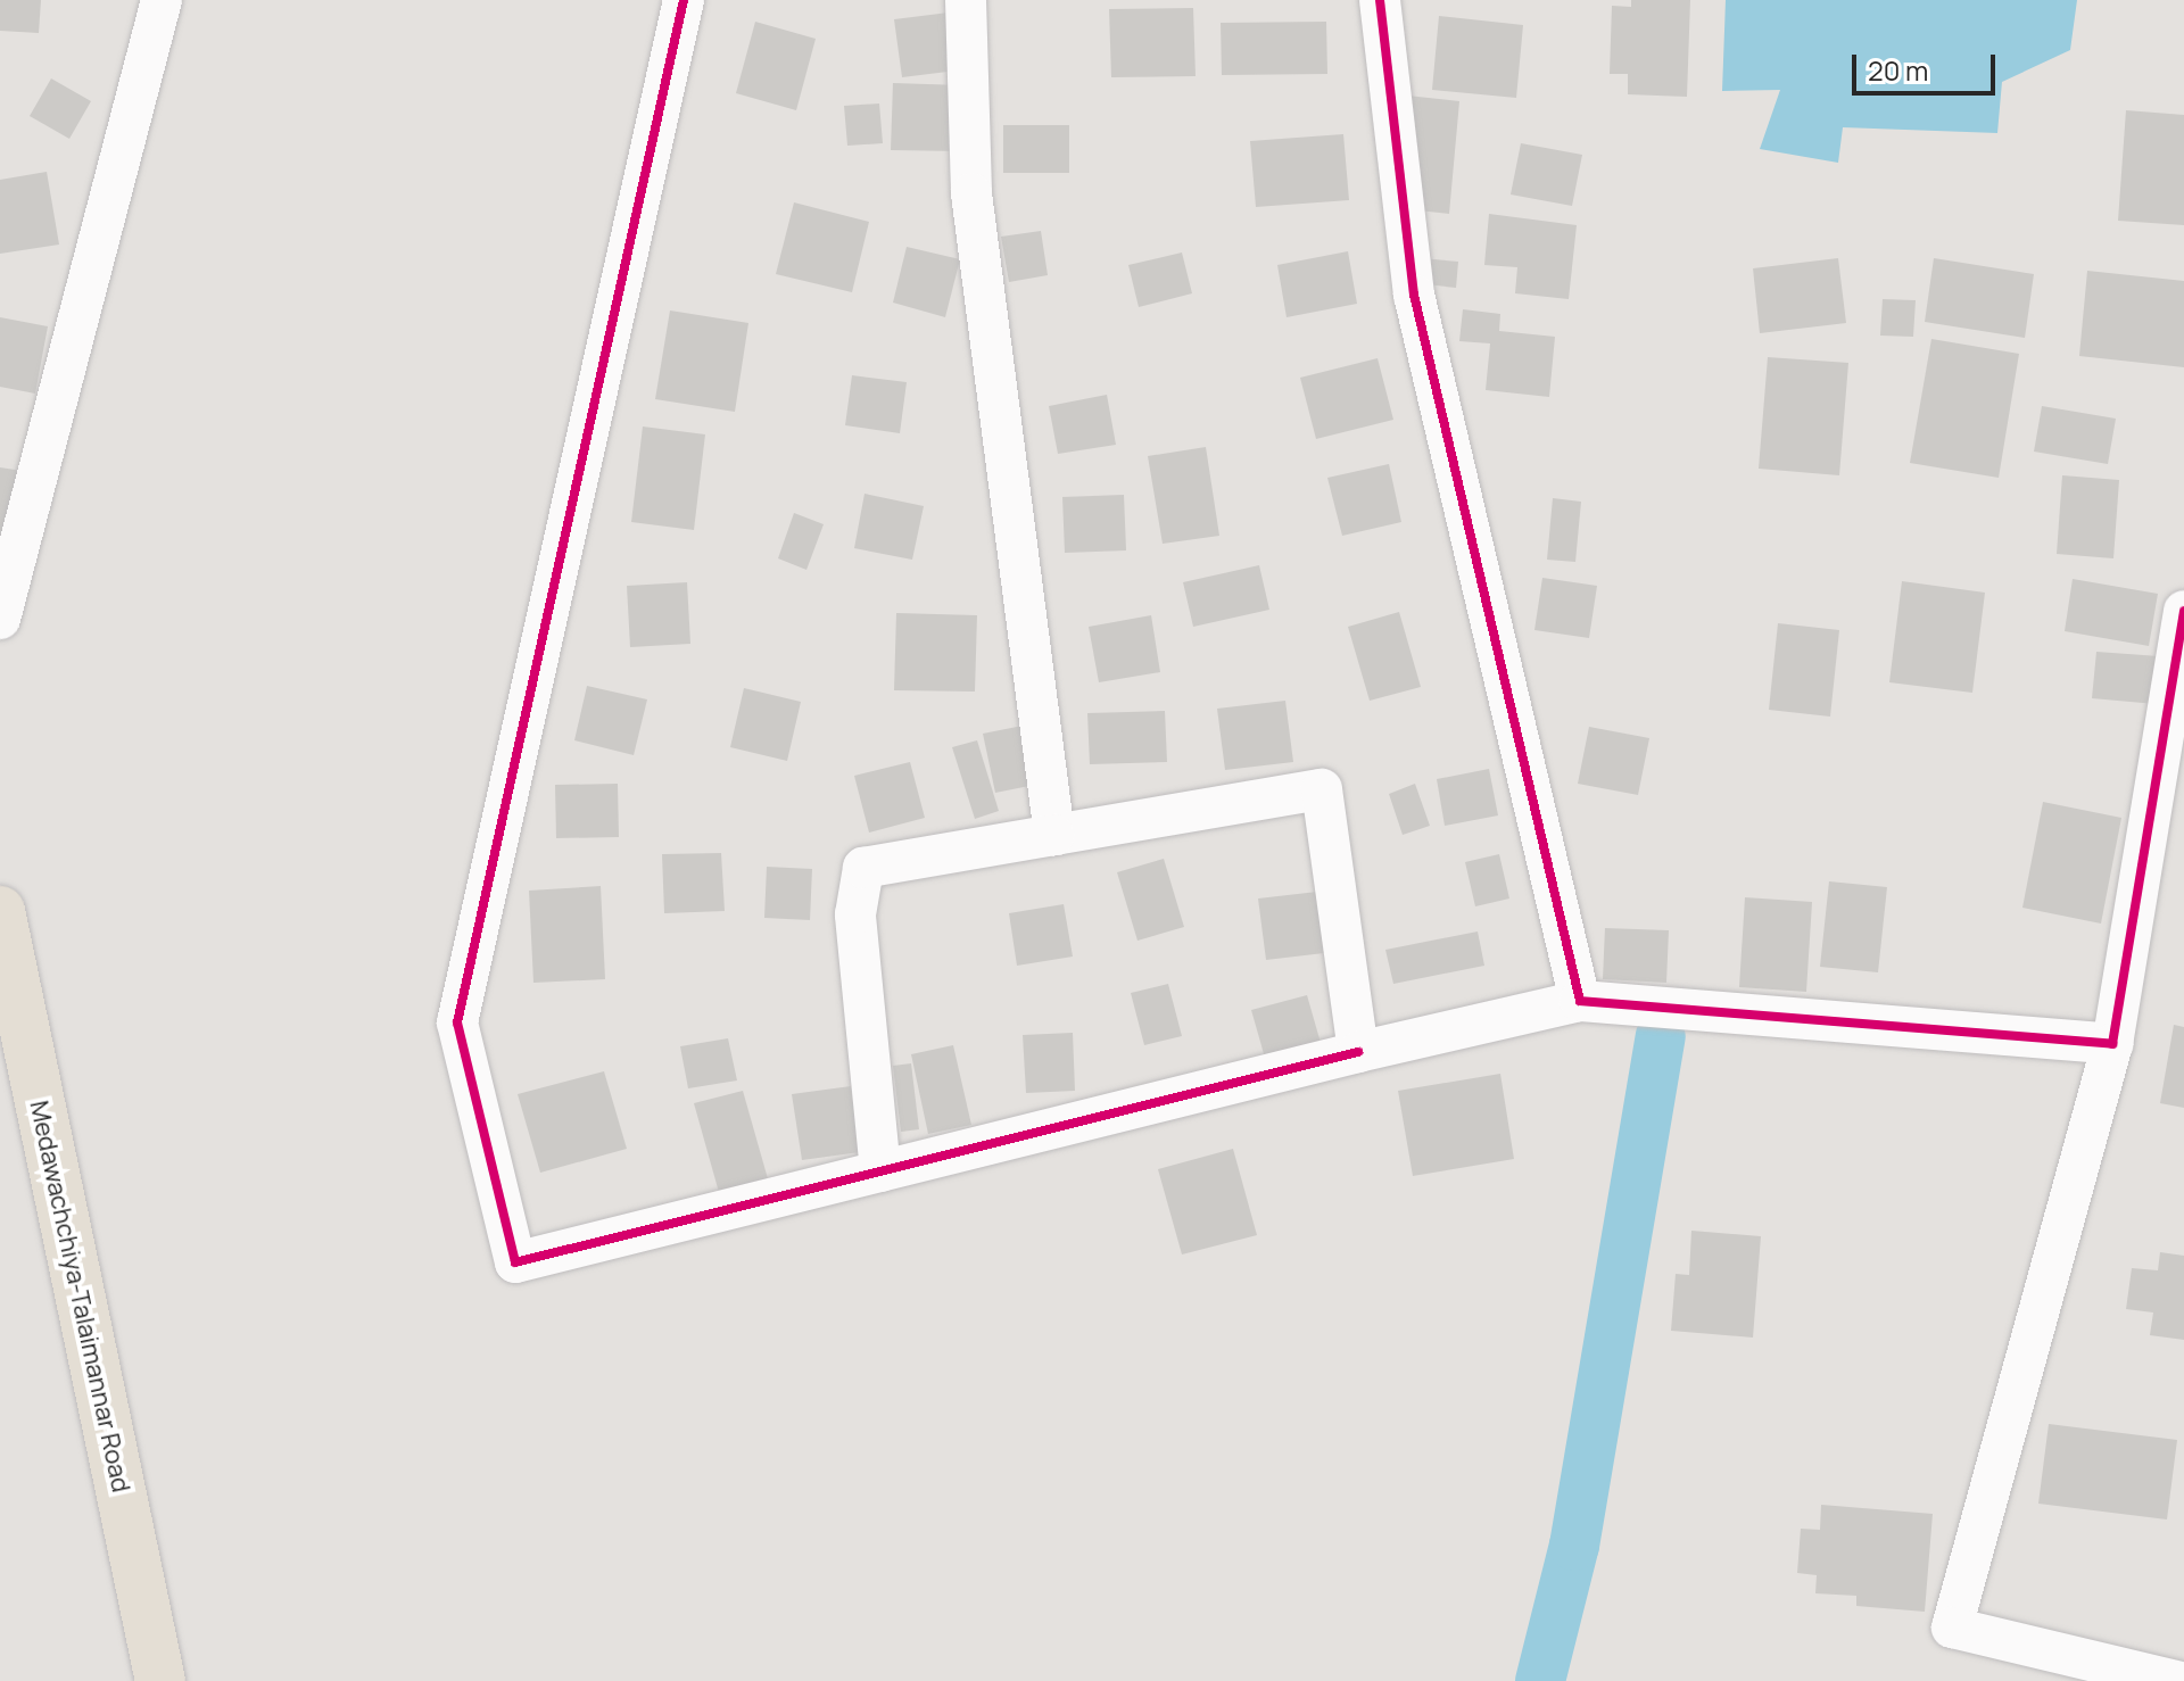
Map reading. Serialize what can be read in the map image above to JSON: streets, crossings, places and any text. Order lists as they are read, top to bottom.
{
  "streets": {
    "highway": ["Medawachchiya-Talaimannar Road"]
  },
  "scale_bar": "20 m"
}
